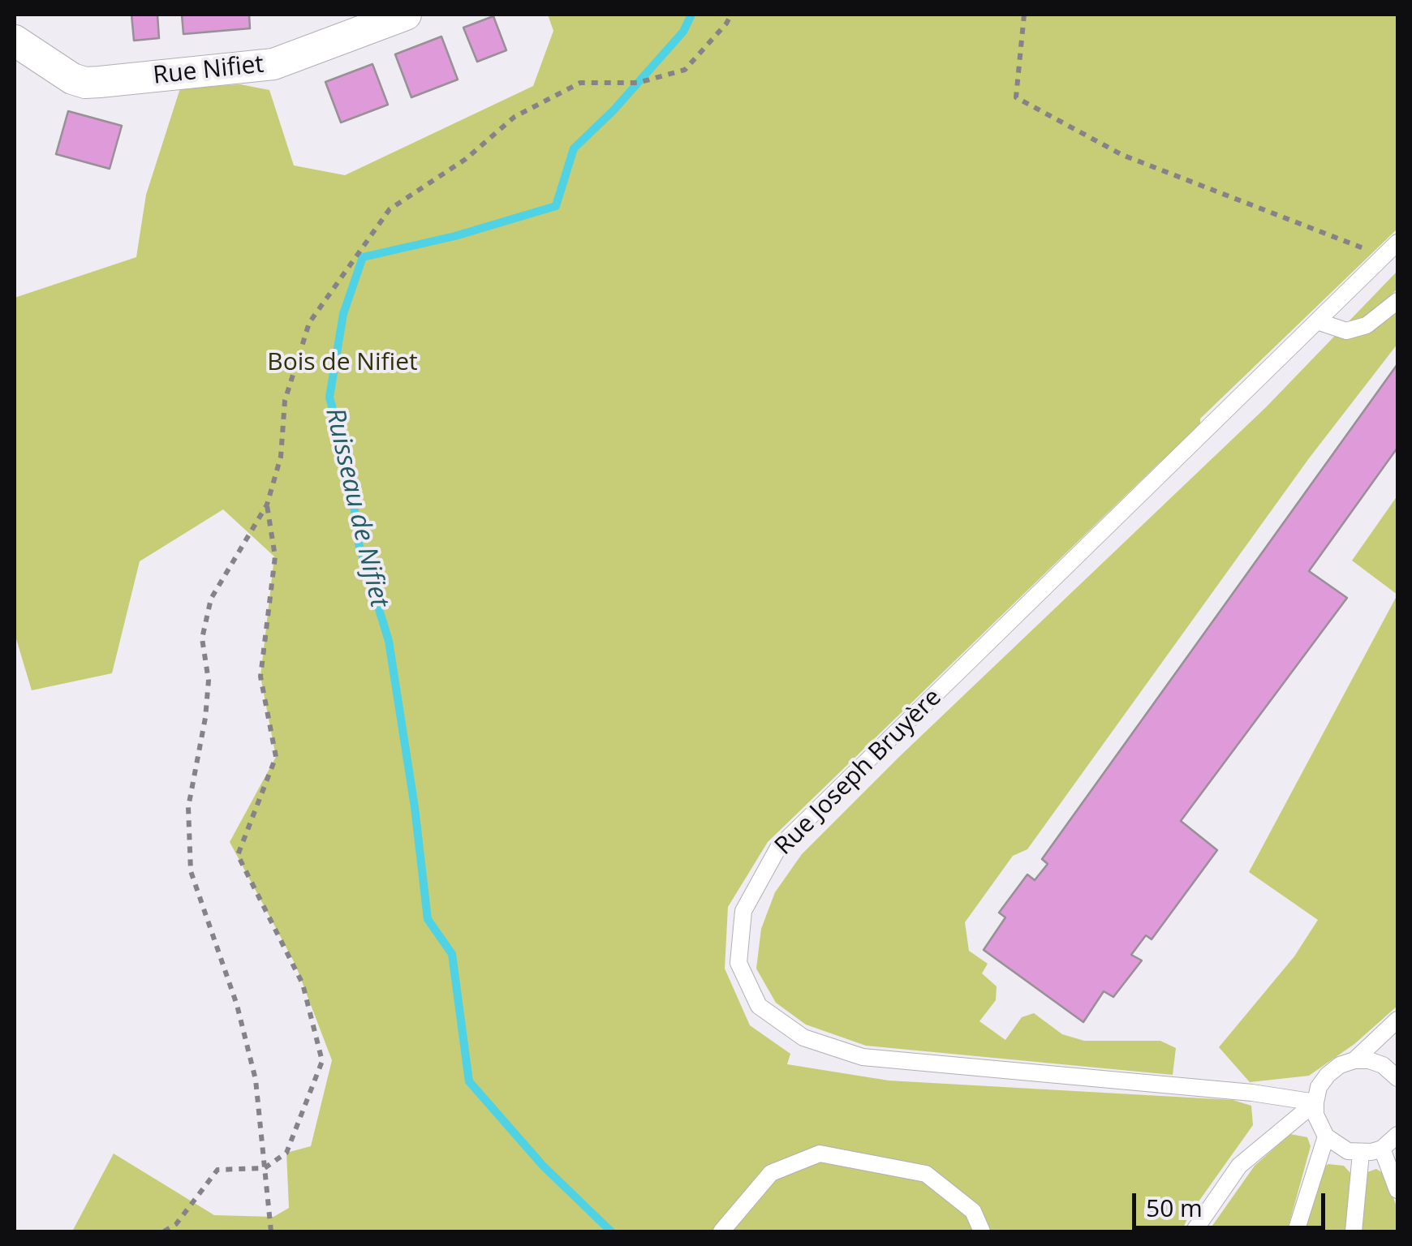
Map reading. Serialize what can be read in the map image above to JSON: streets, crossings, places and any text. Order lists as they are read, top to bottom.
{
  "streets": {
    "street": ["Rue Nifiet"],
    "lane": ["Rue Joseph Bruyère"]
  },
  "water": ["Ruisseau de Nifiet"],
  "parks": ["Bois de Nifiet"],
  "scale_bar": "50 m"
}
